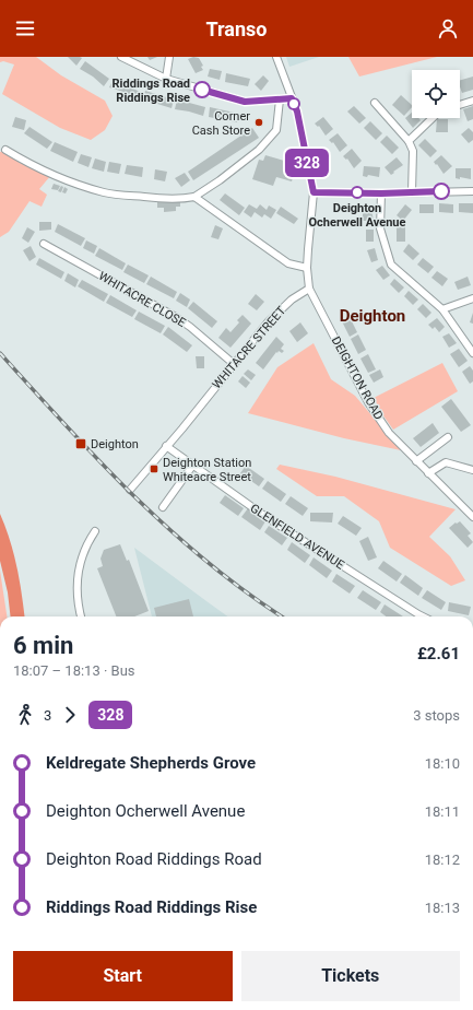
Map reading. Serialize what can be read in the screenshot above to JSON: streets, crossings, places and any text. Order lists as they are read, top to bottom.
{
  "streets": {
    "street": [
      "WHITACRE CLOSE",
      "WHITACRE STREET",
      "DEIGHTON ROAD",
      "GLENFIELD AVENUE"
    ]
  },
  "crossings": [
    ["WHITACRE CLOSE", "WHITACRE STREET"],
    ["WHITACRE STREET", "DEIGHTON ROAD"],
    ["WHITACRE STREET", "GLENFIELD AVENUE"]
  ],
  "districts": ["Deighton"],
  "places": {
    "other": ["Riddings Road Riddings Rise", "Corner Cash Store", "Deighton Ocherwell Avenue"],
    "transit": ["Deighton", "Deighton Station Whiteacre Street"]
  },
  "lines": ["bus line 328"],
  "page": {
    "header": "Transo",
    "on_map": "328",
    "heading": ["6 min", "18:07 – 18:13 · Bus", "£2.61"],
    "legs": ["3", "328", "3 stops"],
    "list": [
      {
        "name": "Keldregate Shepherds Grove",
        "value": "18:10"
      },
      {
        "name": "Deighton Ocherwell Avenue",
        "value": "18:11"
      },
      {
        "name": "Deighton Road Riddings Road",
        "value": "18:12"
      },
      {
        "name": "Riddings Road Riddings Rise",
        "value": "18:13"
      }
    ],
    "buttons": ["Start", "Tickets"]
  }
}
